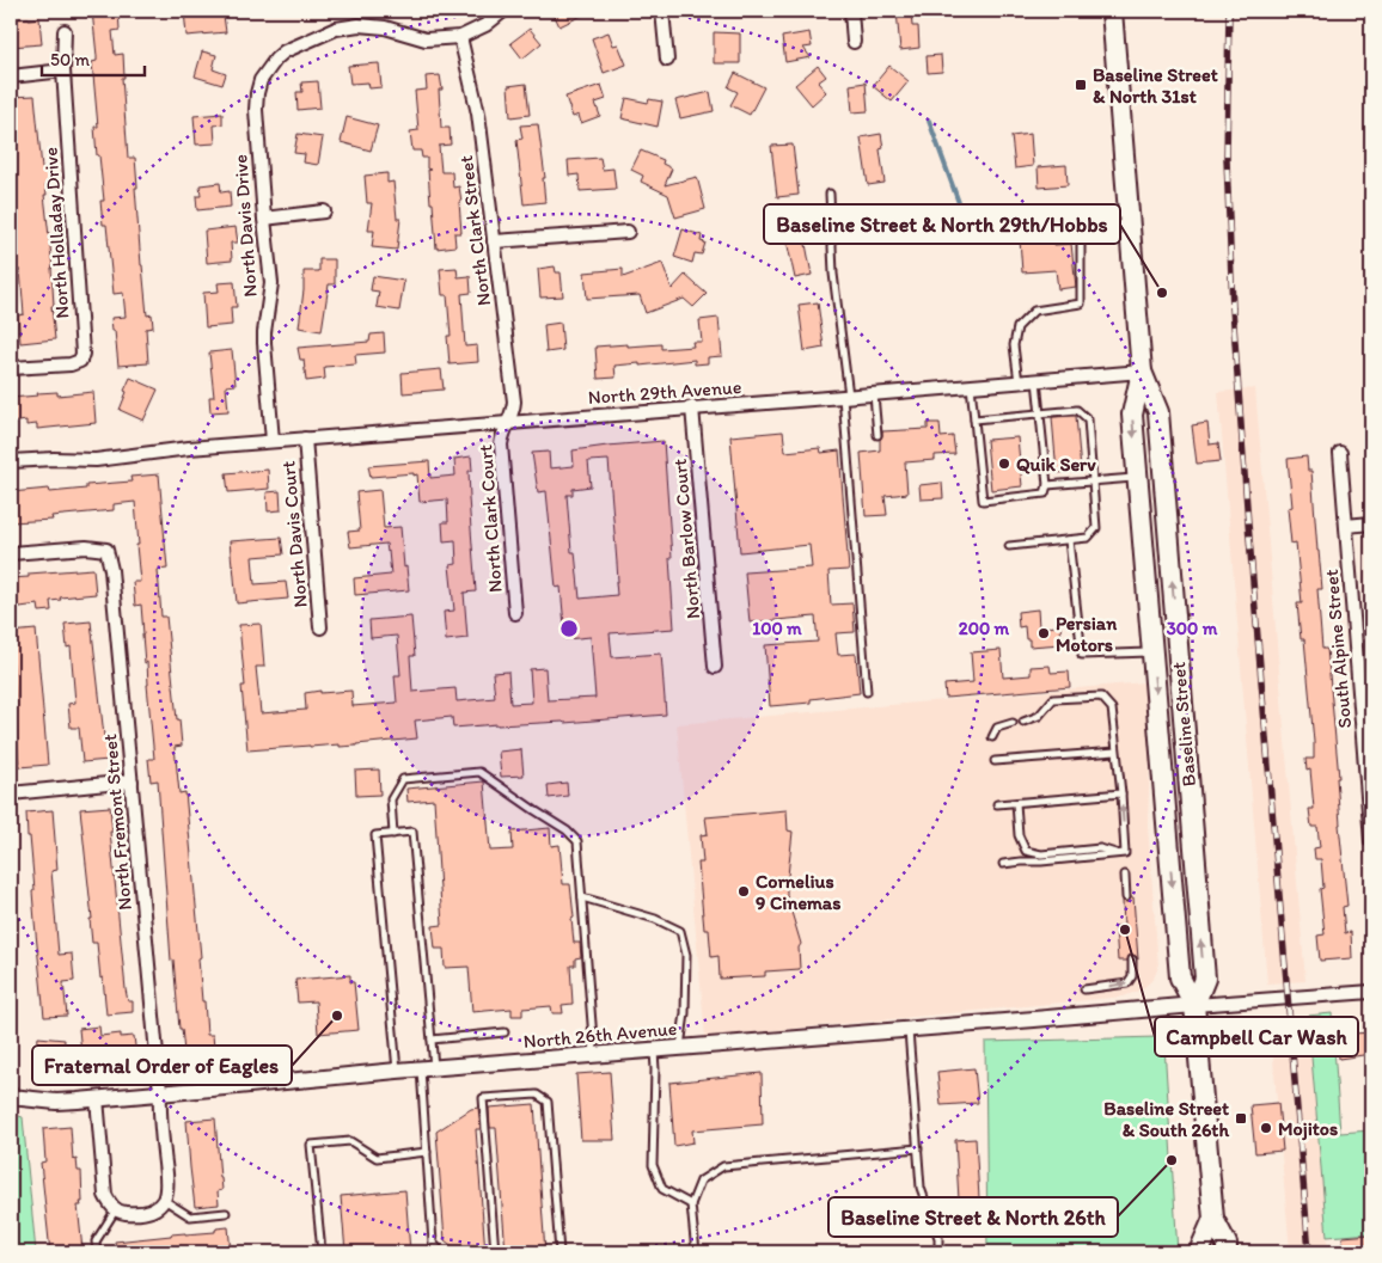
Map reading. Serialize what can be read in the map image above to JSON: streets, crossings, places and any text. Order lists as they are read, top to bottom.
{
  "streets": {
    "highway": ["Baseline Street"],
    "street": [
      "North Davis Drive",
      "North Clark Street",
      "North Holladay Drive",
      "North 29th Avenue",
      "North Clark Court",
      "North Davis Court",
      "North Barlow Court",
      "South Alpine Street",
      "North Fremont Street",
      "North 26th Avenue"
    ]
  },
  "crossings": [
    ["North Davis Drive", "North Clark Street"],
    ["North Davis Drive", "North 29th Avenue"],
    ["North Clark Street", "North 29th Avenue"],
    ["North Clark Street", "North Clark Court"],
    ["North 29th Avenue", "North Clark Court"],
    ["North 29th Avenue", "North Davis Court"],
    ["North 29th Avenue", "North Barlow Court"],
    ["North 29th Avenue", "Baseline Street"],
    ["Baseline Street", "North 26th Avenue"],
    ["North Fremont Street", "North 26th Avenue"]
  ],
  "places": {
    "transit": ["Baseline Street & North 31st", "Baseline Street & South 26th"],
    "other": [
      "Baseline Street & North 29th/Hobbs",
      "Quik Serv",
      "Persian Motors",
      "Cornelius 9 Cinemas",
      "Campbell Car Wash",
      "Fraternal Order of Eagles",
      "Mojitos",
      "Baseline Street & North 26th"
    ]
  },
  "scale_bar": "50 m",
  "rings": ["100 m", "200 m", "300 m"]
}
